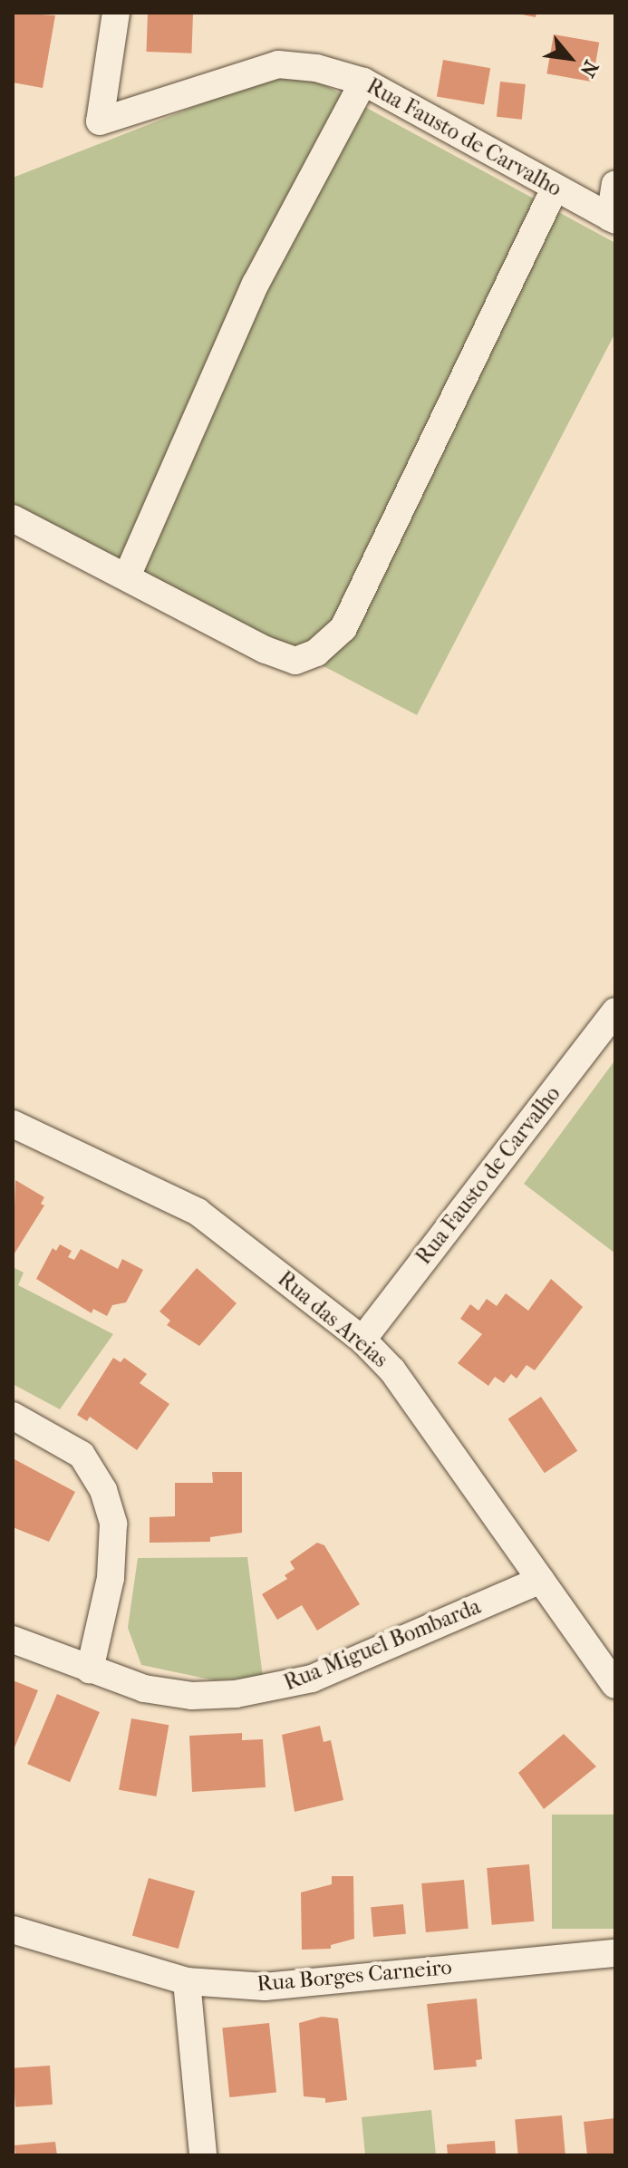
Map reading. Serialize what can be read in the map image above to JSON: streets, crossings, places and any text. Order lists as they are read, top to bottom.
{
  "streets": {
    "street": [
      "Rua Fausto de Carvalho",
      "Rua das Areias",
      "Rua Miguel Bombarda",
      "Rua Borges Carneiro"
    ]
  },
  "crossings": [
    ["Rua Fausto de Carvalho", "Rua das Areias"],
    ["Rua das Areias", "Rua Miguel Bombarda"]
  ],
  "north": "bottom right"
}
